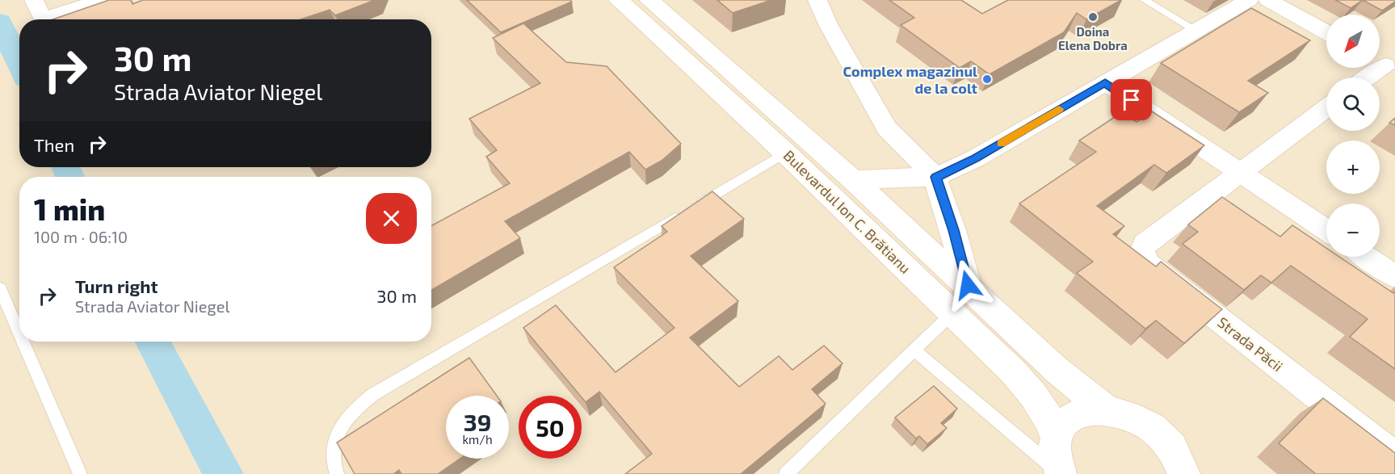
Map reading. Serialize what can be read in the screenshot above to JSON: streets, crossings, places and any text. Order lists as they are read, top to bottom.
{
  "streets": {
    "main road": ["Bulevardul Ion C. Brătianu"],
    "street": ["Strada Păcii"]
  },
  "places": ["Doina Elena Dobra", "Complex magazinul de la colt"],
  "north": "bottom left",
  "page": {
    "map_buttons": ["+", "−"],
    "turn": ["30 m", "Strada Aviator Niegel"],
    "then": "Then",
    "heading": ["1 min", "100 m · 06:10"],
    "list": [
      {
        "name": "Turn right",
        "note": "Strada Aviator Niegel",
        "value": "30 m"
      }
    ],
    "speed": "39 km/h",
    "limit": "50"
  }
}
